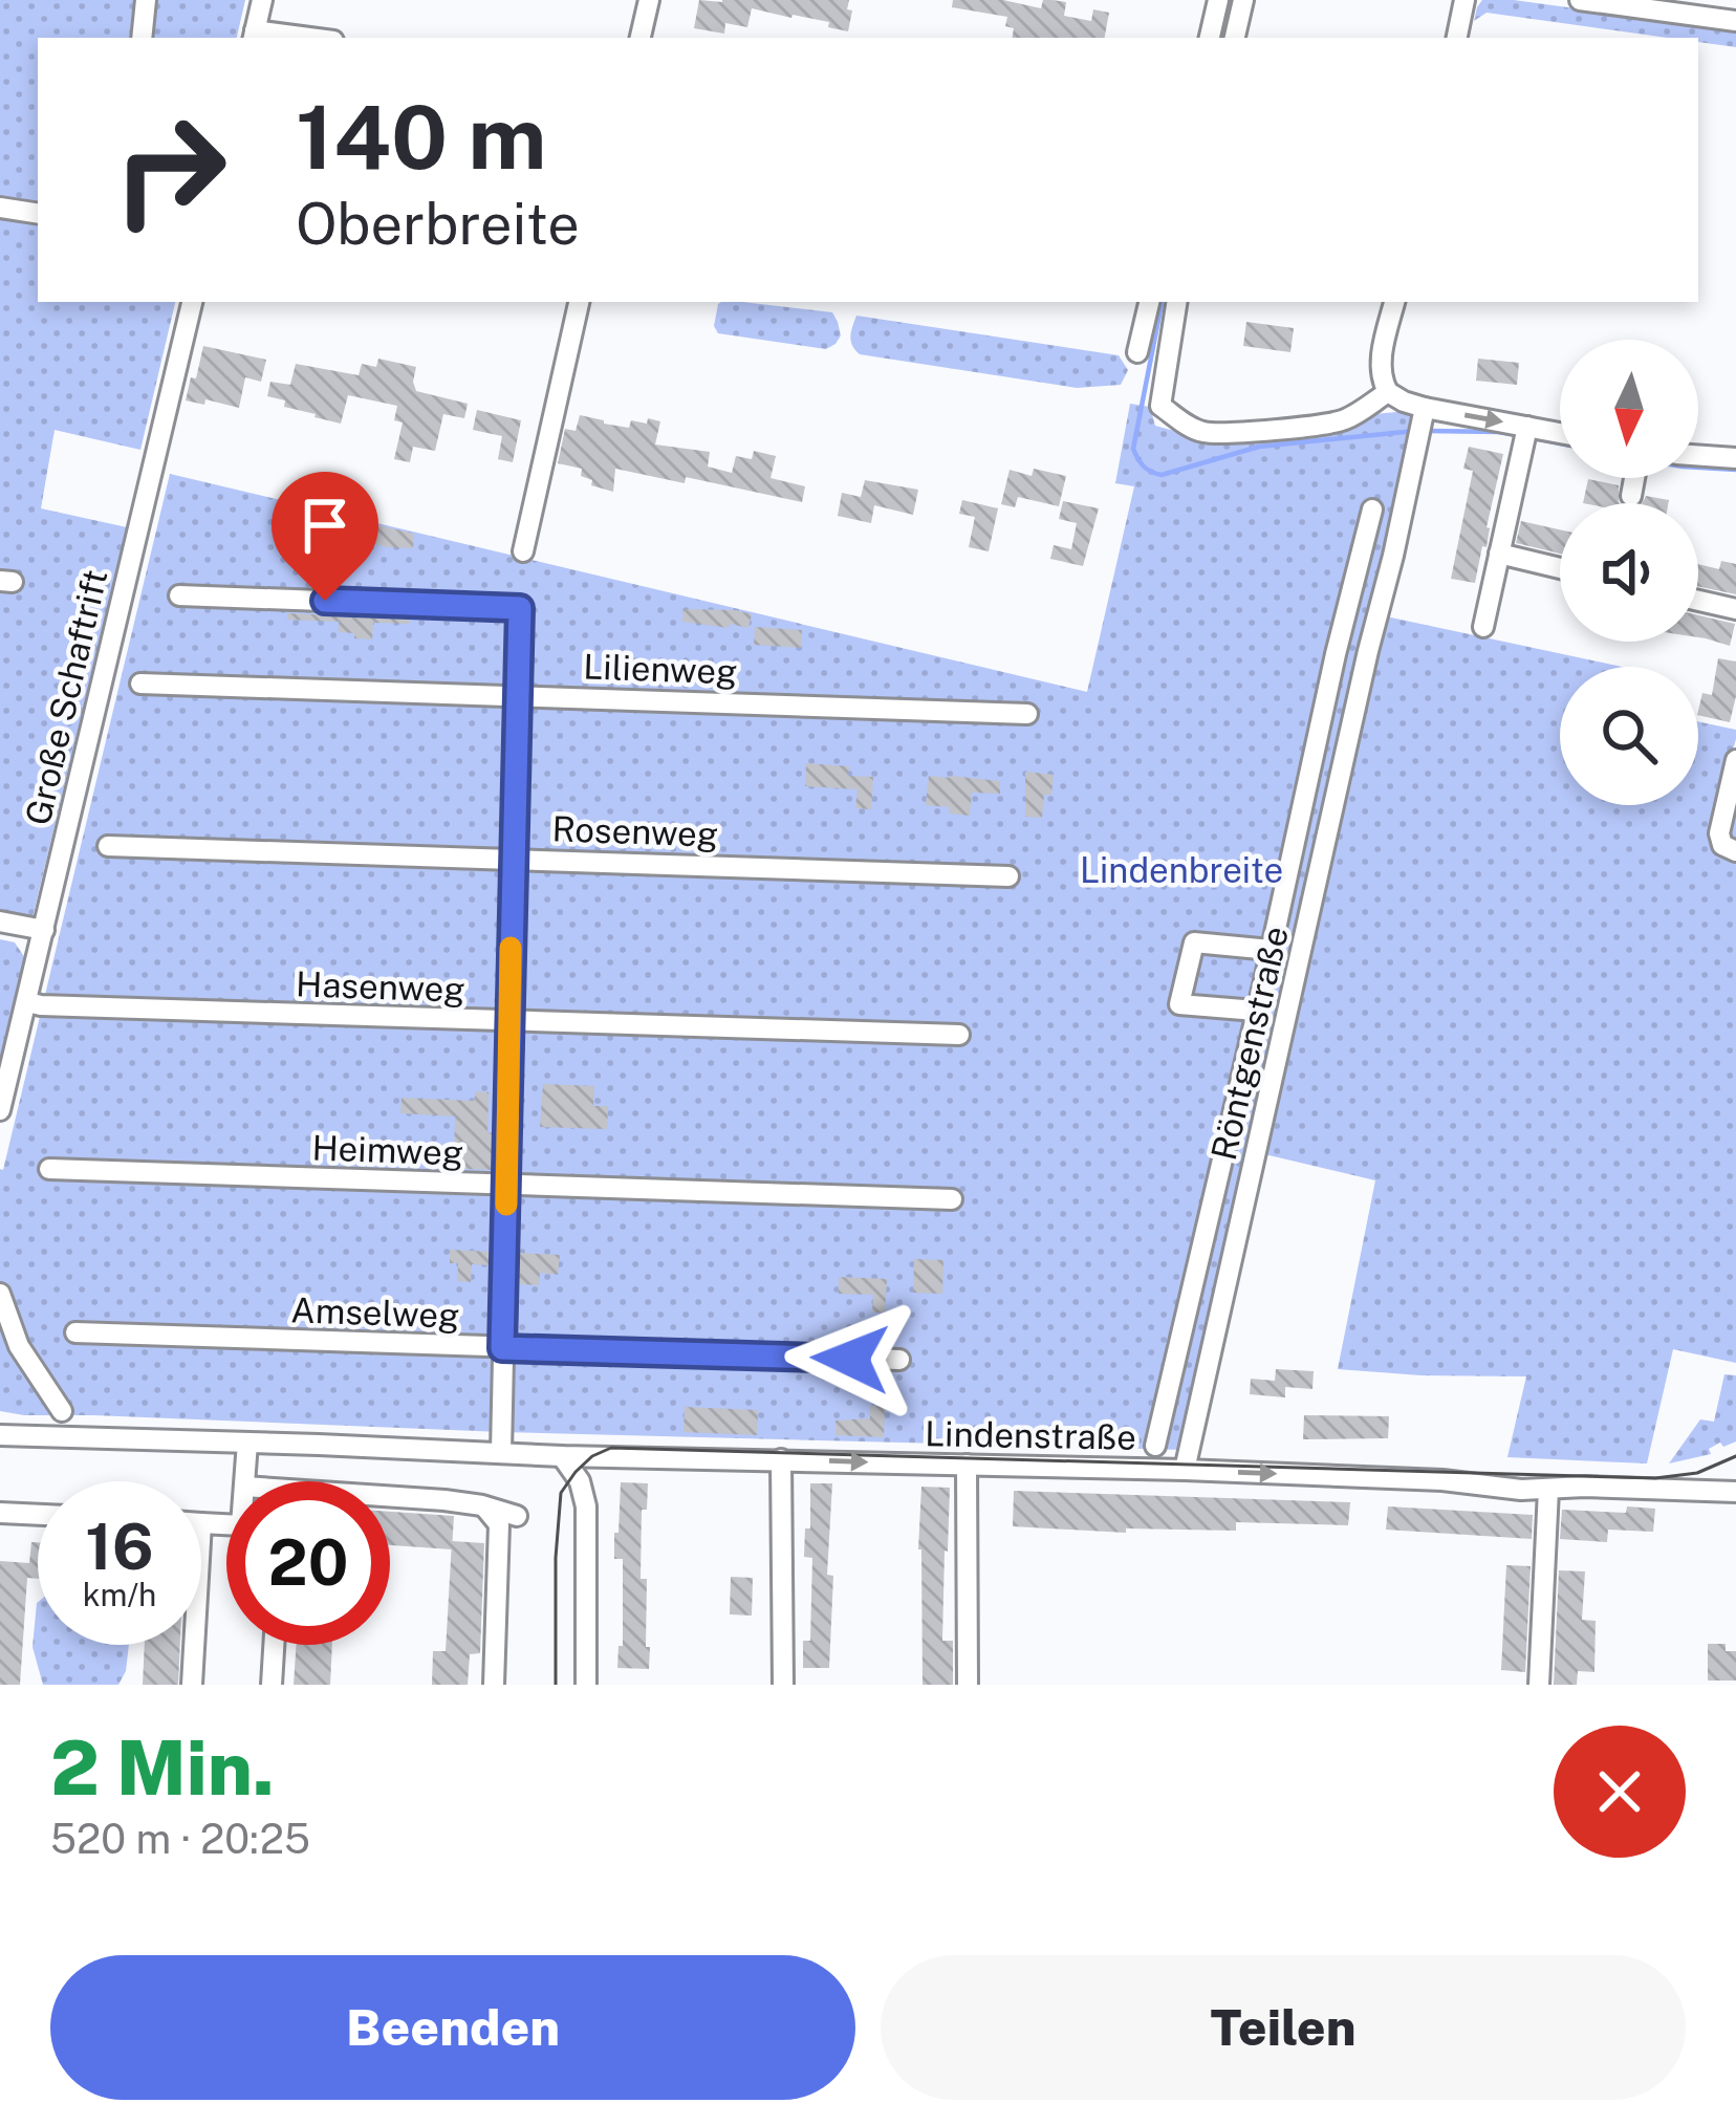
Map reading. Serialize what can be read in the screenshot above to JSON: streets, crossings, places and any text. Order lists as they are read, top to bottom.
{
  "streets": {
    "street": [
      "Lilienweg",
      "Große Schaftrift",
      "Rosenweg",
      "Hasenweg",
      "Röntgenstraße",
      "Heimweg",
      "Amselweg",
      "Lindenstraße"
    ]
  },
  "crossings": [
    ["Große Schaftrift", "Hasenweg"],
    ["Röntgenstraße", "Lindenstraße"]
  ],
  "parks": ["Lindenbreite"],
  "north": "bottom",
  "page": {
    "turn": ["140 m", "Oberbreite"],
    "speed": "16 km/h",
    "limit": "20",
    "heading": ["2 Min.", "520 m · 20:25"],
    "buttons": ["Beenden", "Teilen"]
  }
}
